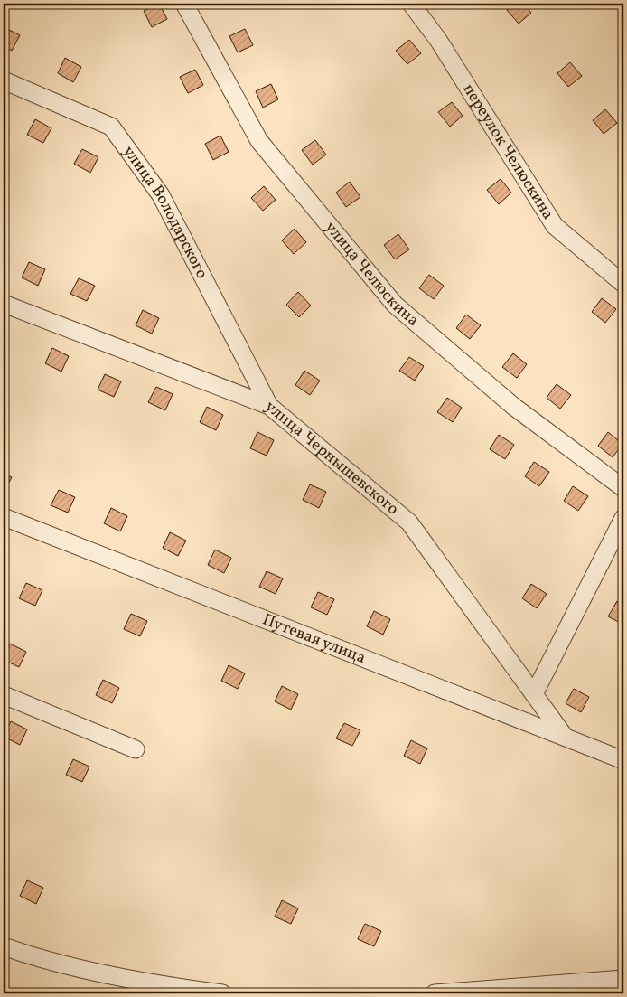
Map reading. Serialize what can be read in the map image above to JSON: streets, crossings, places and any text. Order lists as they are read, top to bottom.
{
  "streets": {
    "street": [
      "переулок Челюскина",
      "улица Володарского",
      "улица Челюскина",
      "улица Чернышевского",
      "Путевая улица"
    ]
  },
  "crossings": [
    ["улица Володарского", "улица Чернышевского"],
    ["улица Чернышевского", "Путевая улица"]
  ]
}
